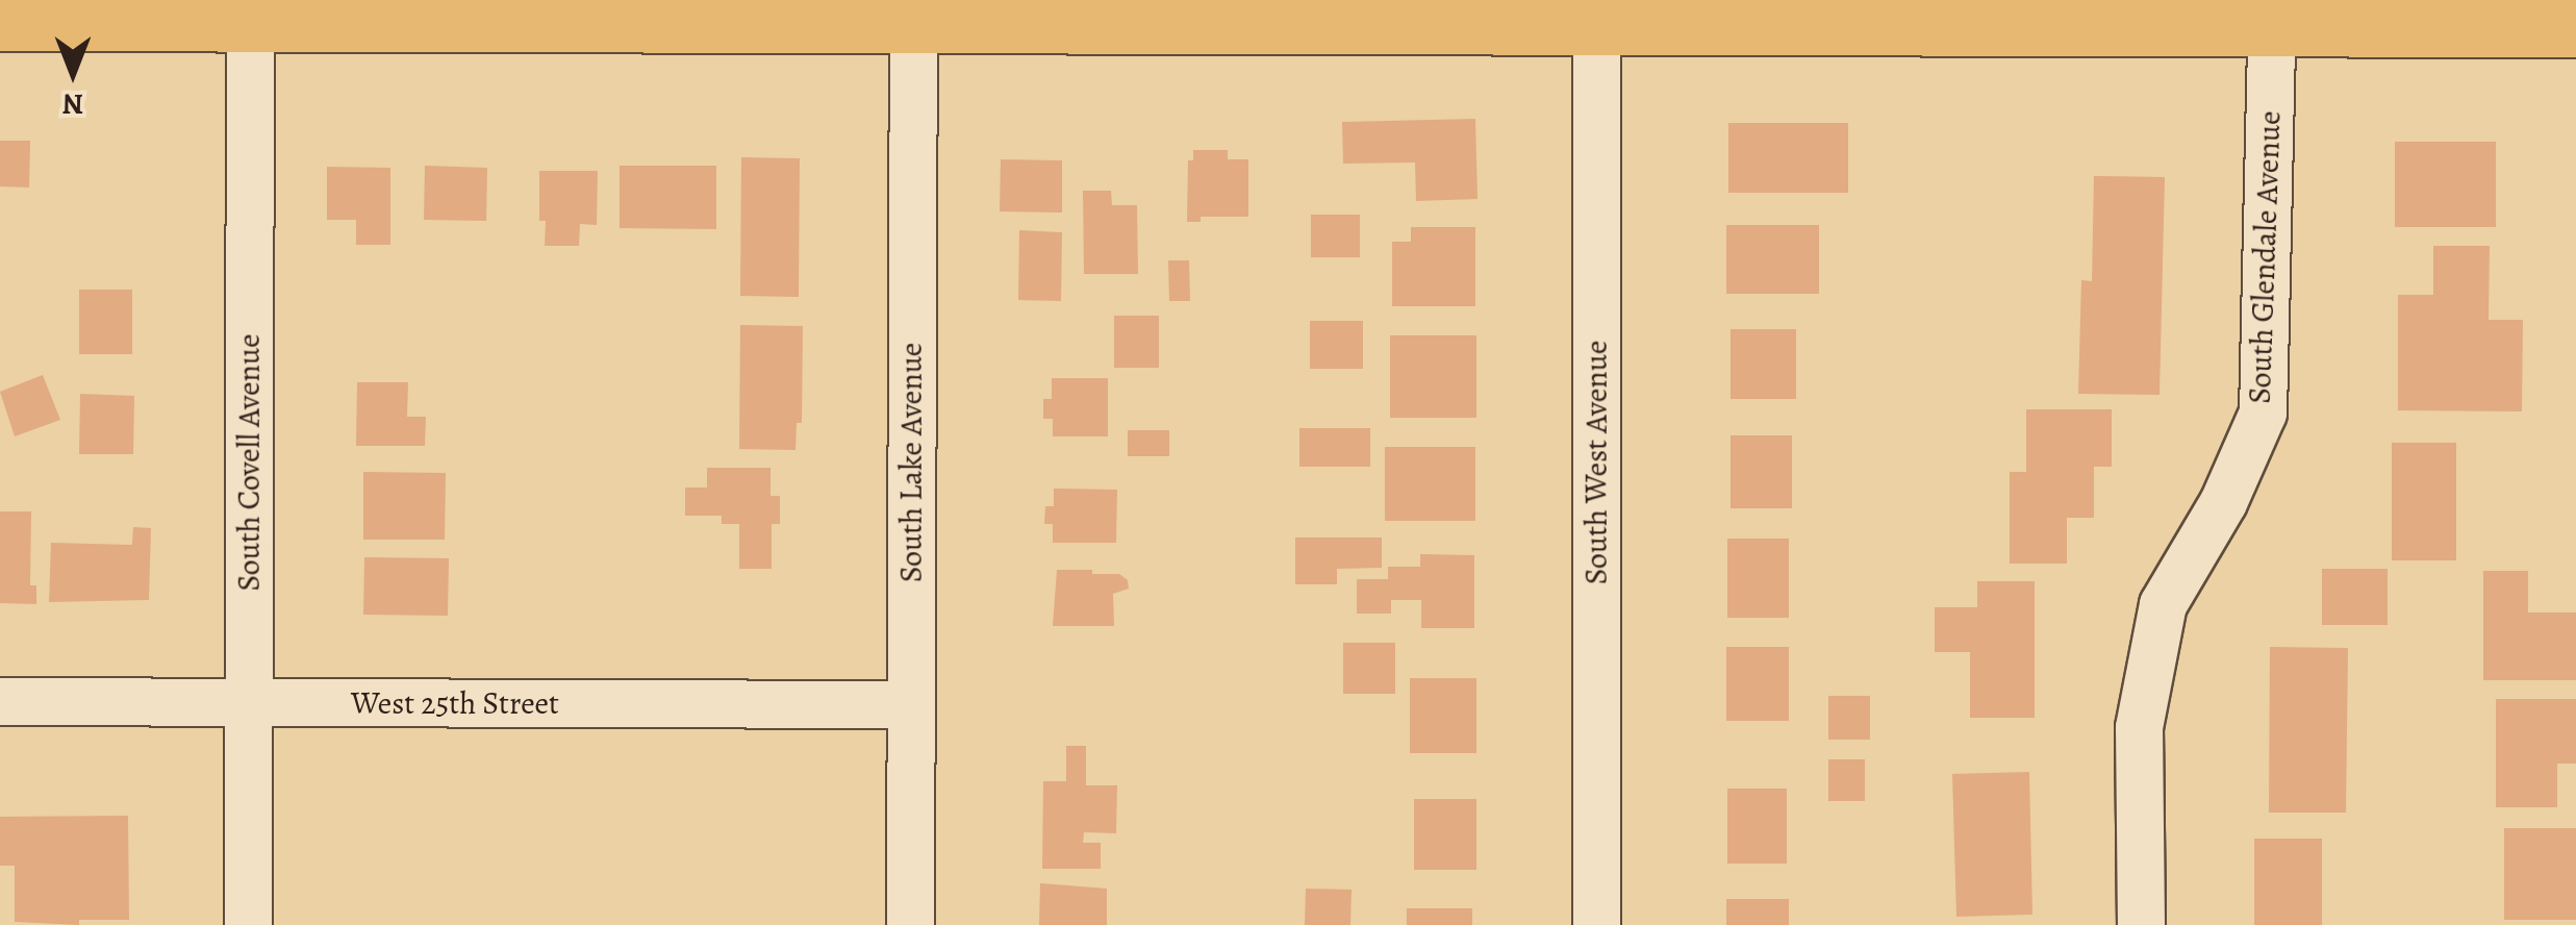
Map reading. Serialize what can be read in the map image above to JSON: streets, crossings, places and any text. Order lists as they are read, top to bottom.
{
  "streets": {
    "street": [
      "South Glendale Avenue",
      "South Covell Avenue",
      "South Lake Avenue",
      "South West Avenue",
      "West 25th Street"
    ]
  },
  "crossings": [
    ["South Covell Avenue", "West 25th Street"],
    ["South Lake Avenue", "West 25th Street"]
  ],
  "north": "bottom"
}
